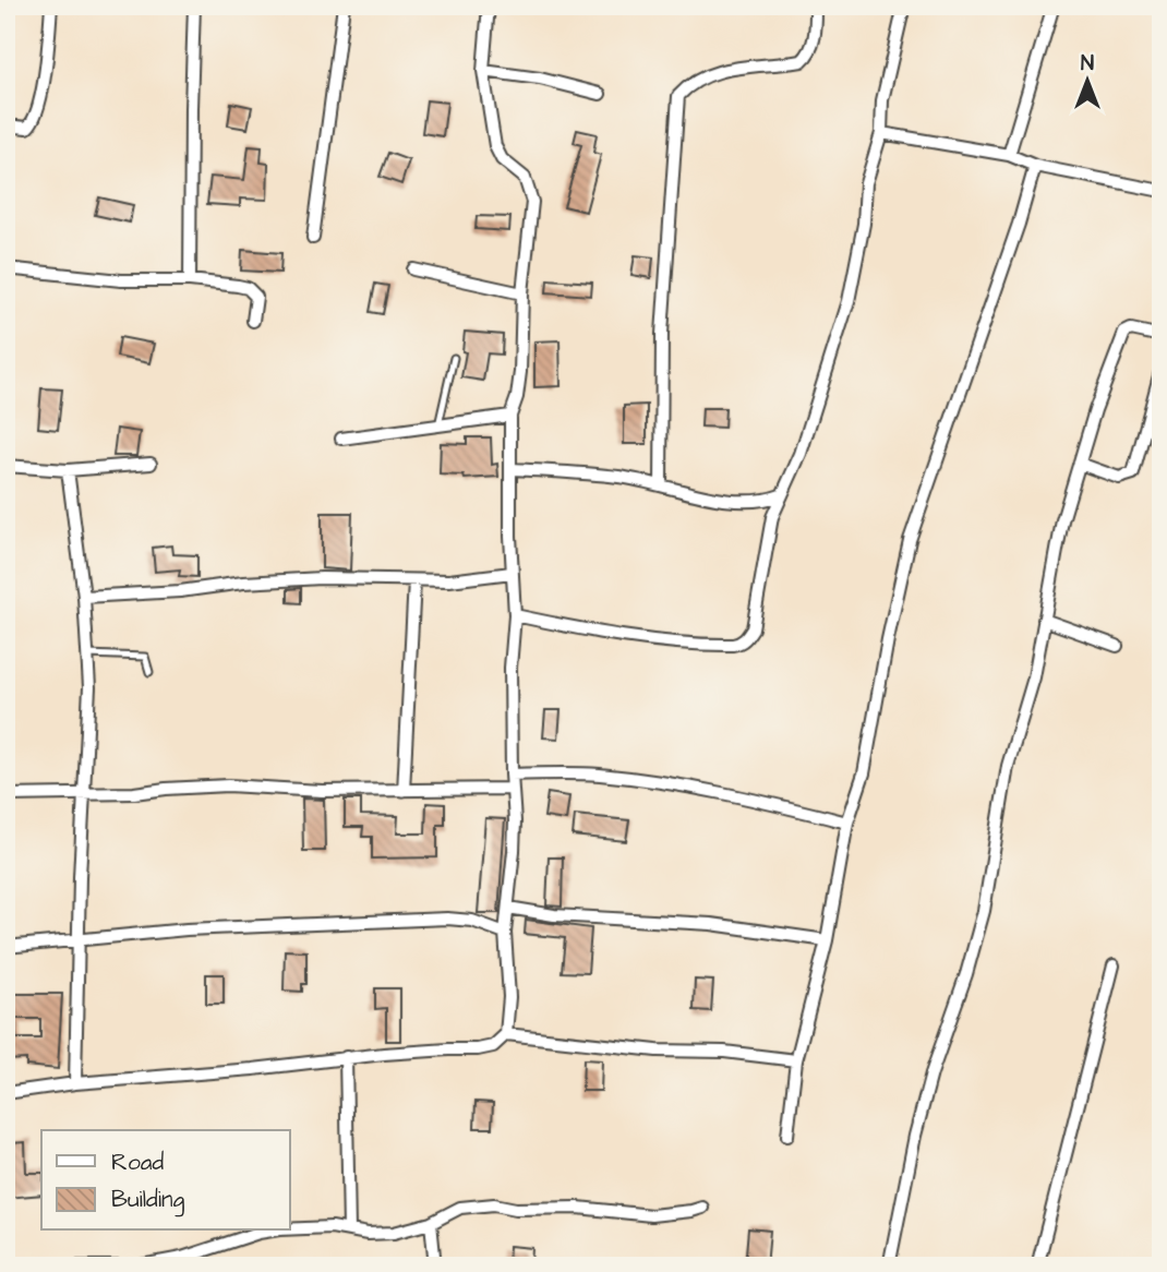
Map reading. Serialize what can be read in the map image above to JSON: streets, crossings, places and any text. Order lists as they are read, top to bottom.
{
  "legend": ["Road", "Building"],
  "north": "top"
}
